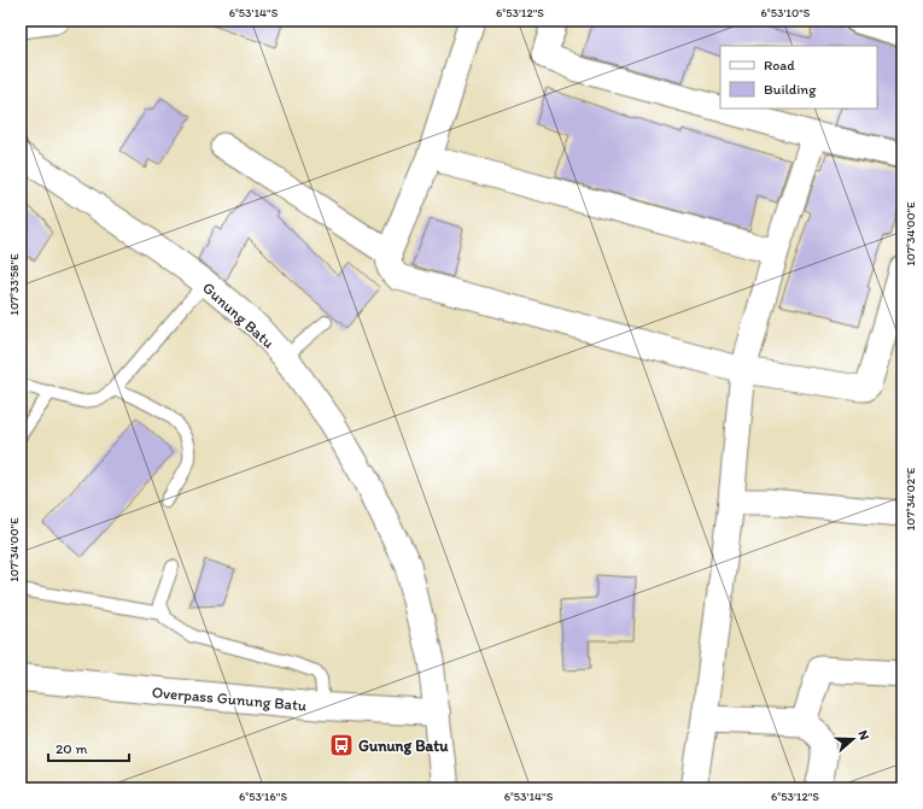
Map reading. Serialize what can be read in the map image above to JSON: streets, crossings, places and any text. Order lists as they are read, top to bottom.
{
  "streets": {
    "street": ["Gunung Batu", "Overpass Gunung Batu"]
  },
  "crossings": [
    ["Gunung Batu", "Overpass Gunung Batu"]
  ],
  "places": {
    "bus stop": ["Gunung Batu"]
  },
  "legend": ["Road", "Building"],
  "scale_bar": "20 m",
  "north": "right",
  "coordinates": [
    "6°53'14\"S",
    "6°53'12\"S",
    "6°53'10\"S",
    "107°34'00\"E",
    "107°33'58\"E",
    "107°34'02\"E",
    "6°53'16\"S"
  ]
}
